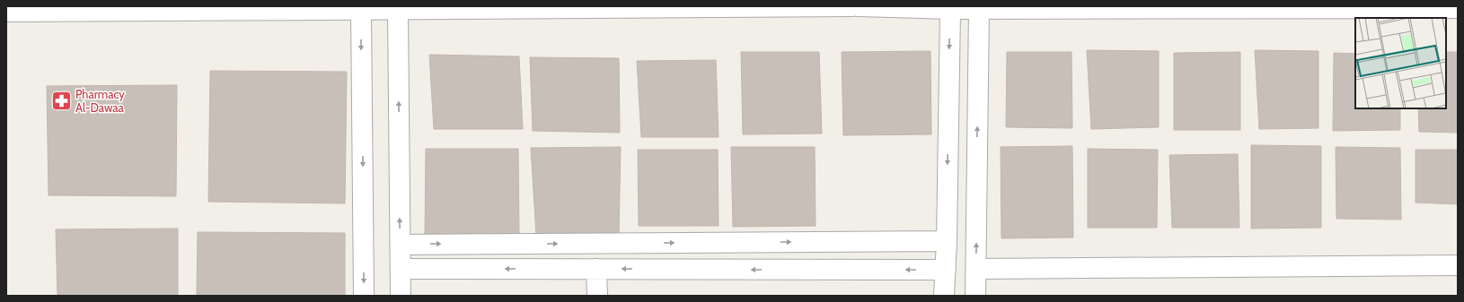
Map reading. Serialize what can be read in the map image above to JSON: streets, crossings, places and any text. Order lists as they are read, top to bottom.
{
  "places": {
    "pharmacy": ["Pharmacy Al-Dawaa"]
  }
}
